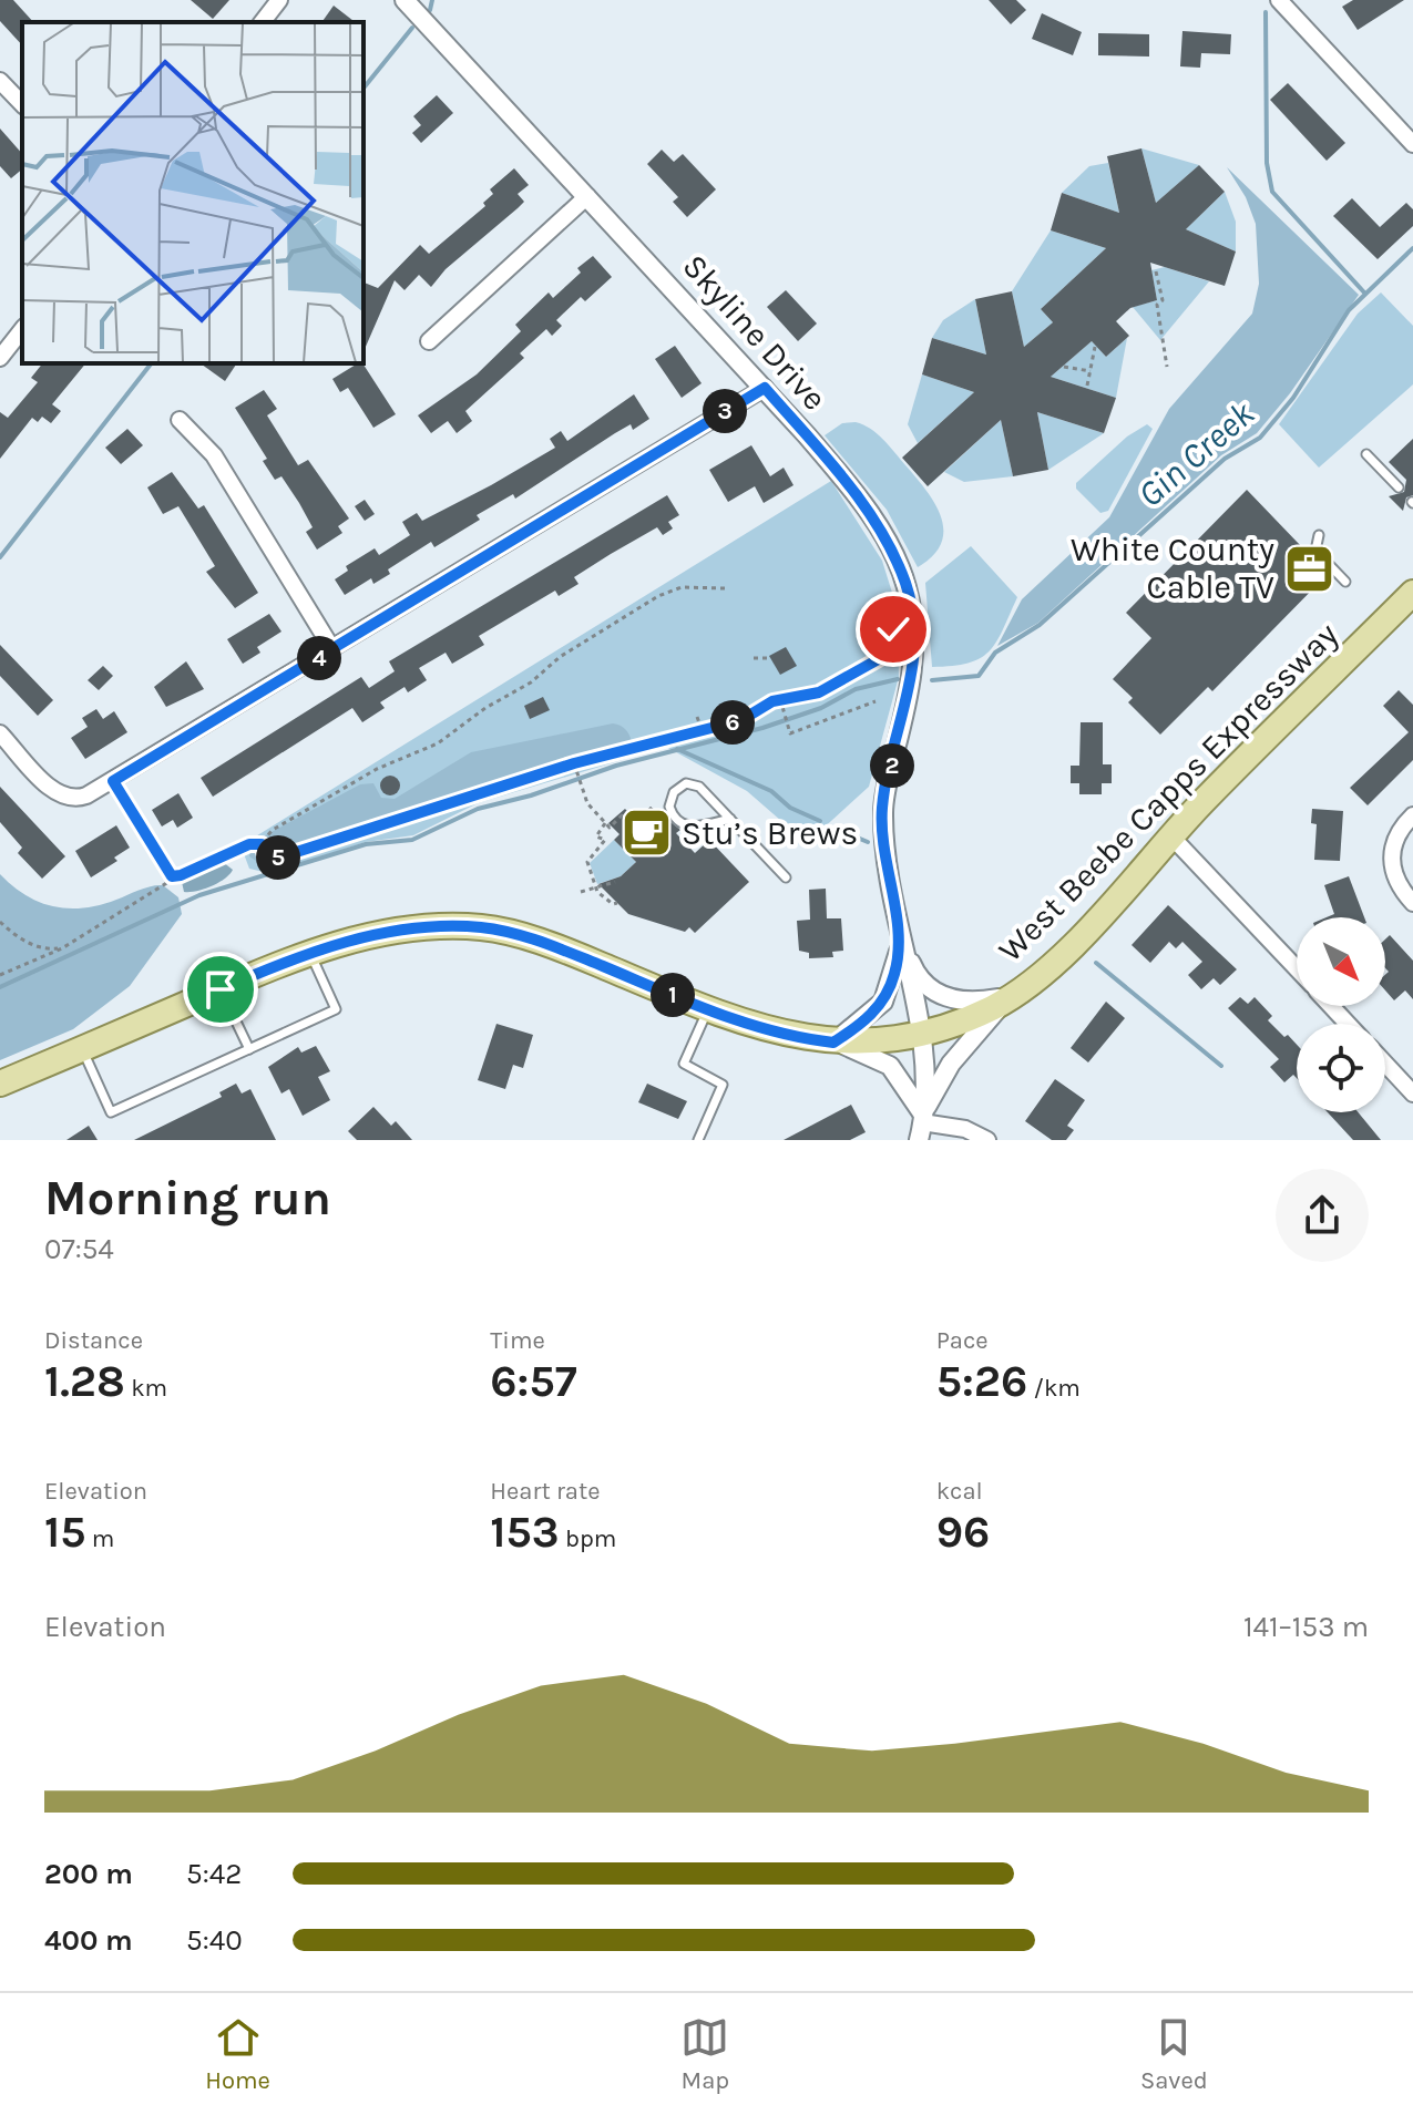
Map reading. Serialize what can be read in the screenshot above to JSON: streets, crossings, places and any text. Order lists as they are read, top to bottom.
{
  "streets": {
    "main road": ["West Beebe Capps Expressway"],
    "street": ["Skyline Drive"]
  },
  "crossings": [
    ["Skyline Drive", "West Beebe Capps Expressway"]
  ],
  "water": ["Gin Creek"],
  "places": {
    "office": ["White County Cable TV"],
    "cafe": ["Stu’s Brews"]
  },
  "north": "bottom right",
  "page": {
    "pins": [
      "3",
      "4",
      "6",
      "2",
      "5",
      "1"
    ],
    "heading": ["Morning run", "07:54"],
    "stats": [
      ["Distance", "1.28 km"],
      ["Time", "6:57"],
      ["Pace", "5:26 /km"],
      ["Elevation", "15 m"],
      ["Heart rate", "153 bpm"],
      ["kcal", "96"]
    ],
    "chart": ["Elevation", "141–153 m"],
    "list": [
      {
        "name": "200 m",
        "note": "5:42"
      },
      {
        "name": "400 m",
        "note": "5:40"
      }
    ],
    "tabs": ["Home", "Map", "Saved"]
  }
}
